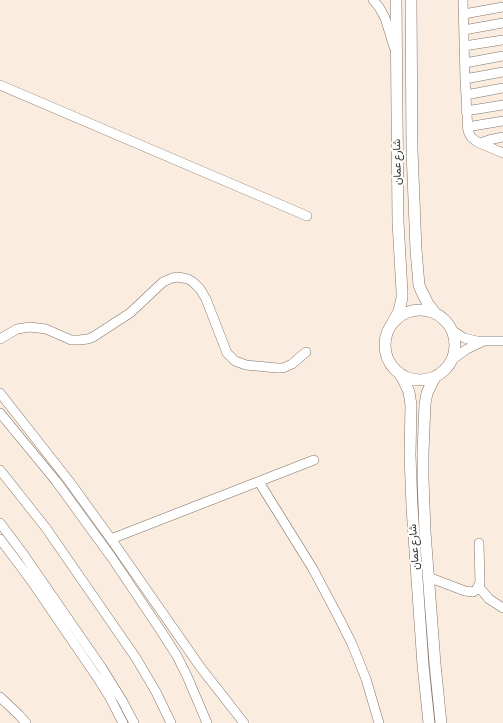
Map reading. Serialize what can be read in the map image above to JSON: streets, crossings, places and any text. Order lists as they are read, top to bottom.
{
  "streets": {
    "main road": ["شارع عمان"]
  }
}
